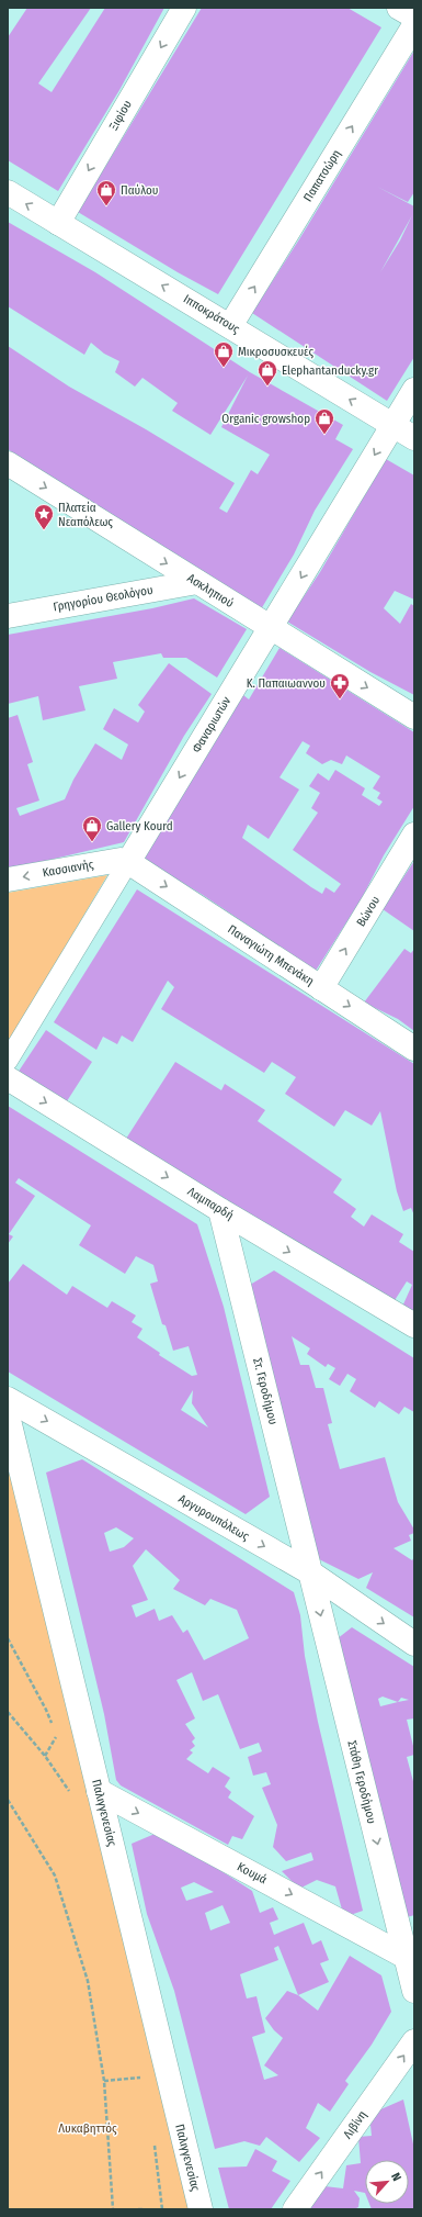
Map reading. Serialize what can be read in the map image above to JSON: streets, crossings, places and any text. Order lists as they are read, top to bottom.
{
  "streets": {
    "street": [
      "Ξιφίου",
      "Παπατσώρη",
      "Ιπποκράτους",
      "Ασκληπιού",
      "Γρηγορίου Θεολόγου",
      "Φαναριωτών",
      "Κασσιανής",
      "Βώνου",
      "Παναγιώτη Μπενάκη",
      "Λαμπαρδή",
      "Στ. Γεροδήμου",
      "Αργυρουπόλεως",
      "Στάθη Γεροδήμου",
      "Παλιγγενεσίας",
      "Κουμά",
      "Λιβίνη"
    ]
  },
  "crossings": [
    ["Ξιφίου", "Ιπποκράτους"],
    ["Παπατσώρη", "Ιπποκράτους"],
    ["Ιπποκράτους", "Φαναριωτών"],
    ["Ασκληπιού", "Γρηγορίου Θεολόγου"],
    ["Ασκληπιού", "Φαναριωτών"],
    ["Φαναριωτών", "Κασσιανής"],
    ["Φαναριωτών", "Παναγιώτη Μπενάκη"],
    ["Κασσιανής", "Παναγιώτη Μπενάκη"],
    ["Βώνου", "Παναγιώτη Μπενάκη"],
    ["Λαμπαρδή", "Στ. Γεροδήμου"],
    ["Στ. Γεροδήμου", "Αργυρουπόλεως"],
    ["Στ. Γεροδήμου", "Στάθη Γεροδήμου"],
    ["Αργυρουπόλεως", "Στάθη Γεροδήμου"],
    ["Στάθη Γεροδήμου", "Κουμά"],
    ["Παλιγγενεσίας", "Κουμά"]
  ],
  "one_way": [
    "Ξιφίου",
    "Παπατσώρη",
    "Ιπποκράτους",
    "Ασκληπιού",
    "Φαναριωτών",
    "Κασσιανής",
    "Βώνου",
    "Παναγιώτη Μπενάκη",
    "Λαμπαρδή",
    "Αργυρουπόλεως",
    "Στάθη Γεροδήμου",
    "Κουμά",
    "Λιβίνη"
  ],
  "parks": ["Λυκαβηττός"],
  "places": {
    "shop": [
      "Παύλου",
      "Μικροσυσκευές",
      "Elephantanducky.gr",
      "Organic growshop",
      "Gallery Kourd"
    ],
    "place": ["Πλατεία Νεαπόλεως"],
    "pharmacy": ["Κ. Παπαιωαννου"]
  },
  "north": "top right"
}
